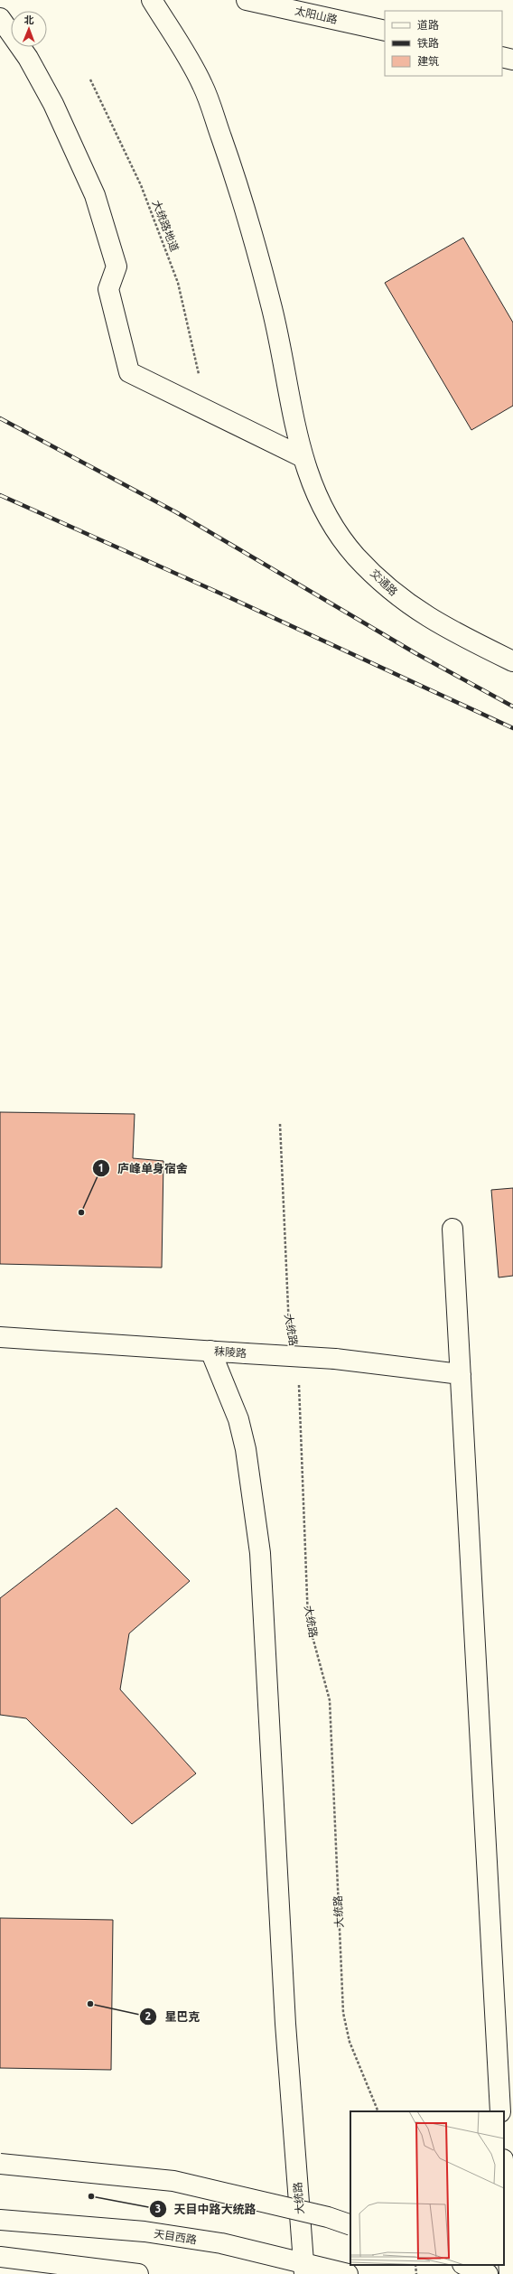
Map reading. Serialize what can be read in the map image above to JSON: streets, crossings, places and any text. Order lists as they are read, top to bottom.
{
  "streets": {
    "main road": [
      "太阳山路",
      "交通路",
      "大统路",
      "秣陵路",
      "天目西路"
    ],
    "path": ["大统路地道"]
  },
  "crossings": [
    ["大统路", "秣陵路"],
    ["大统路", "天目西路"]
  ],
  "places": ["庐峰单身宿舍", "星巴克", "天目中路大统路"],
  "legend": ["道路", "铁路", "建筑"],
  "north": "top"
}
